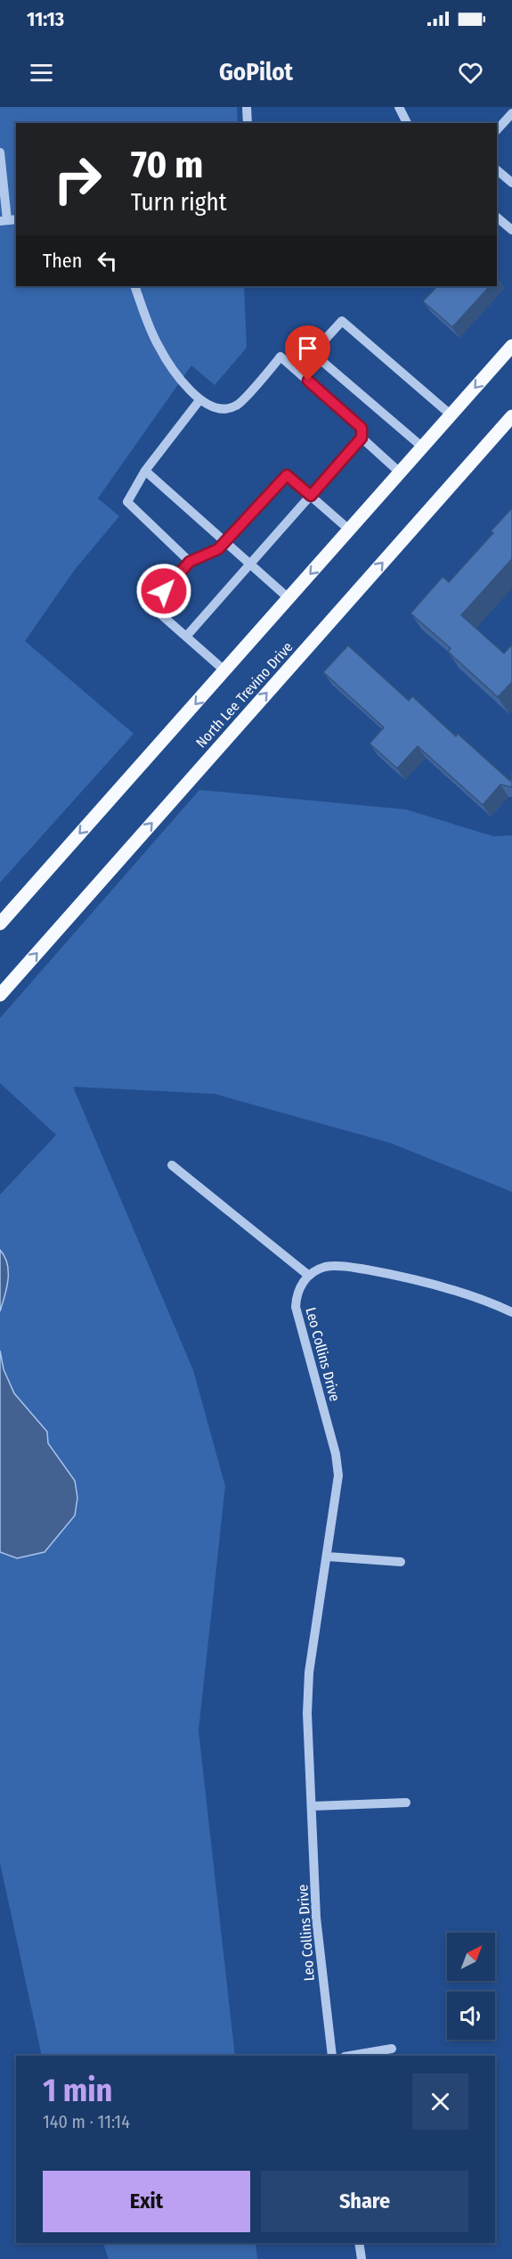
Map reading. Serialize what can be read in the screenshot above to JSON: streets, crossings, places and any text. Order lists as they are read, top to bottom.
{
  "streets": {
    "main road": ["North Lee Trevino Drive"],
    "street": ["Leo Collins Drive"]
  },
  "north": "top right",
  "page": {
    "status": "11:13",
    "header": "GoPilot",
    "turn": ["70 m", "Turn right"],
    "then": "Then",
    "heading": ["1 min", "140 m · 11:14"],
    "buttons": ["Exit", "Share"]
  }
}
